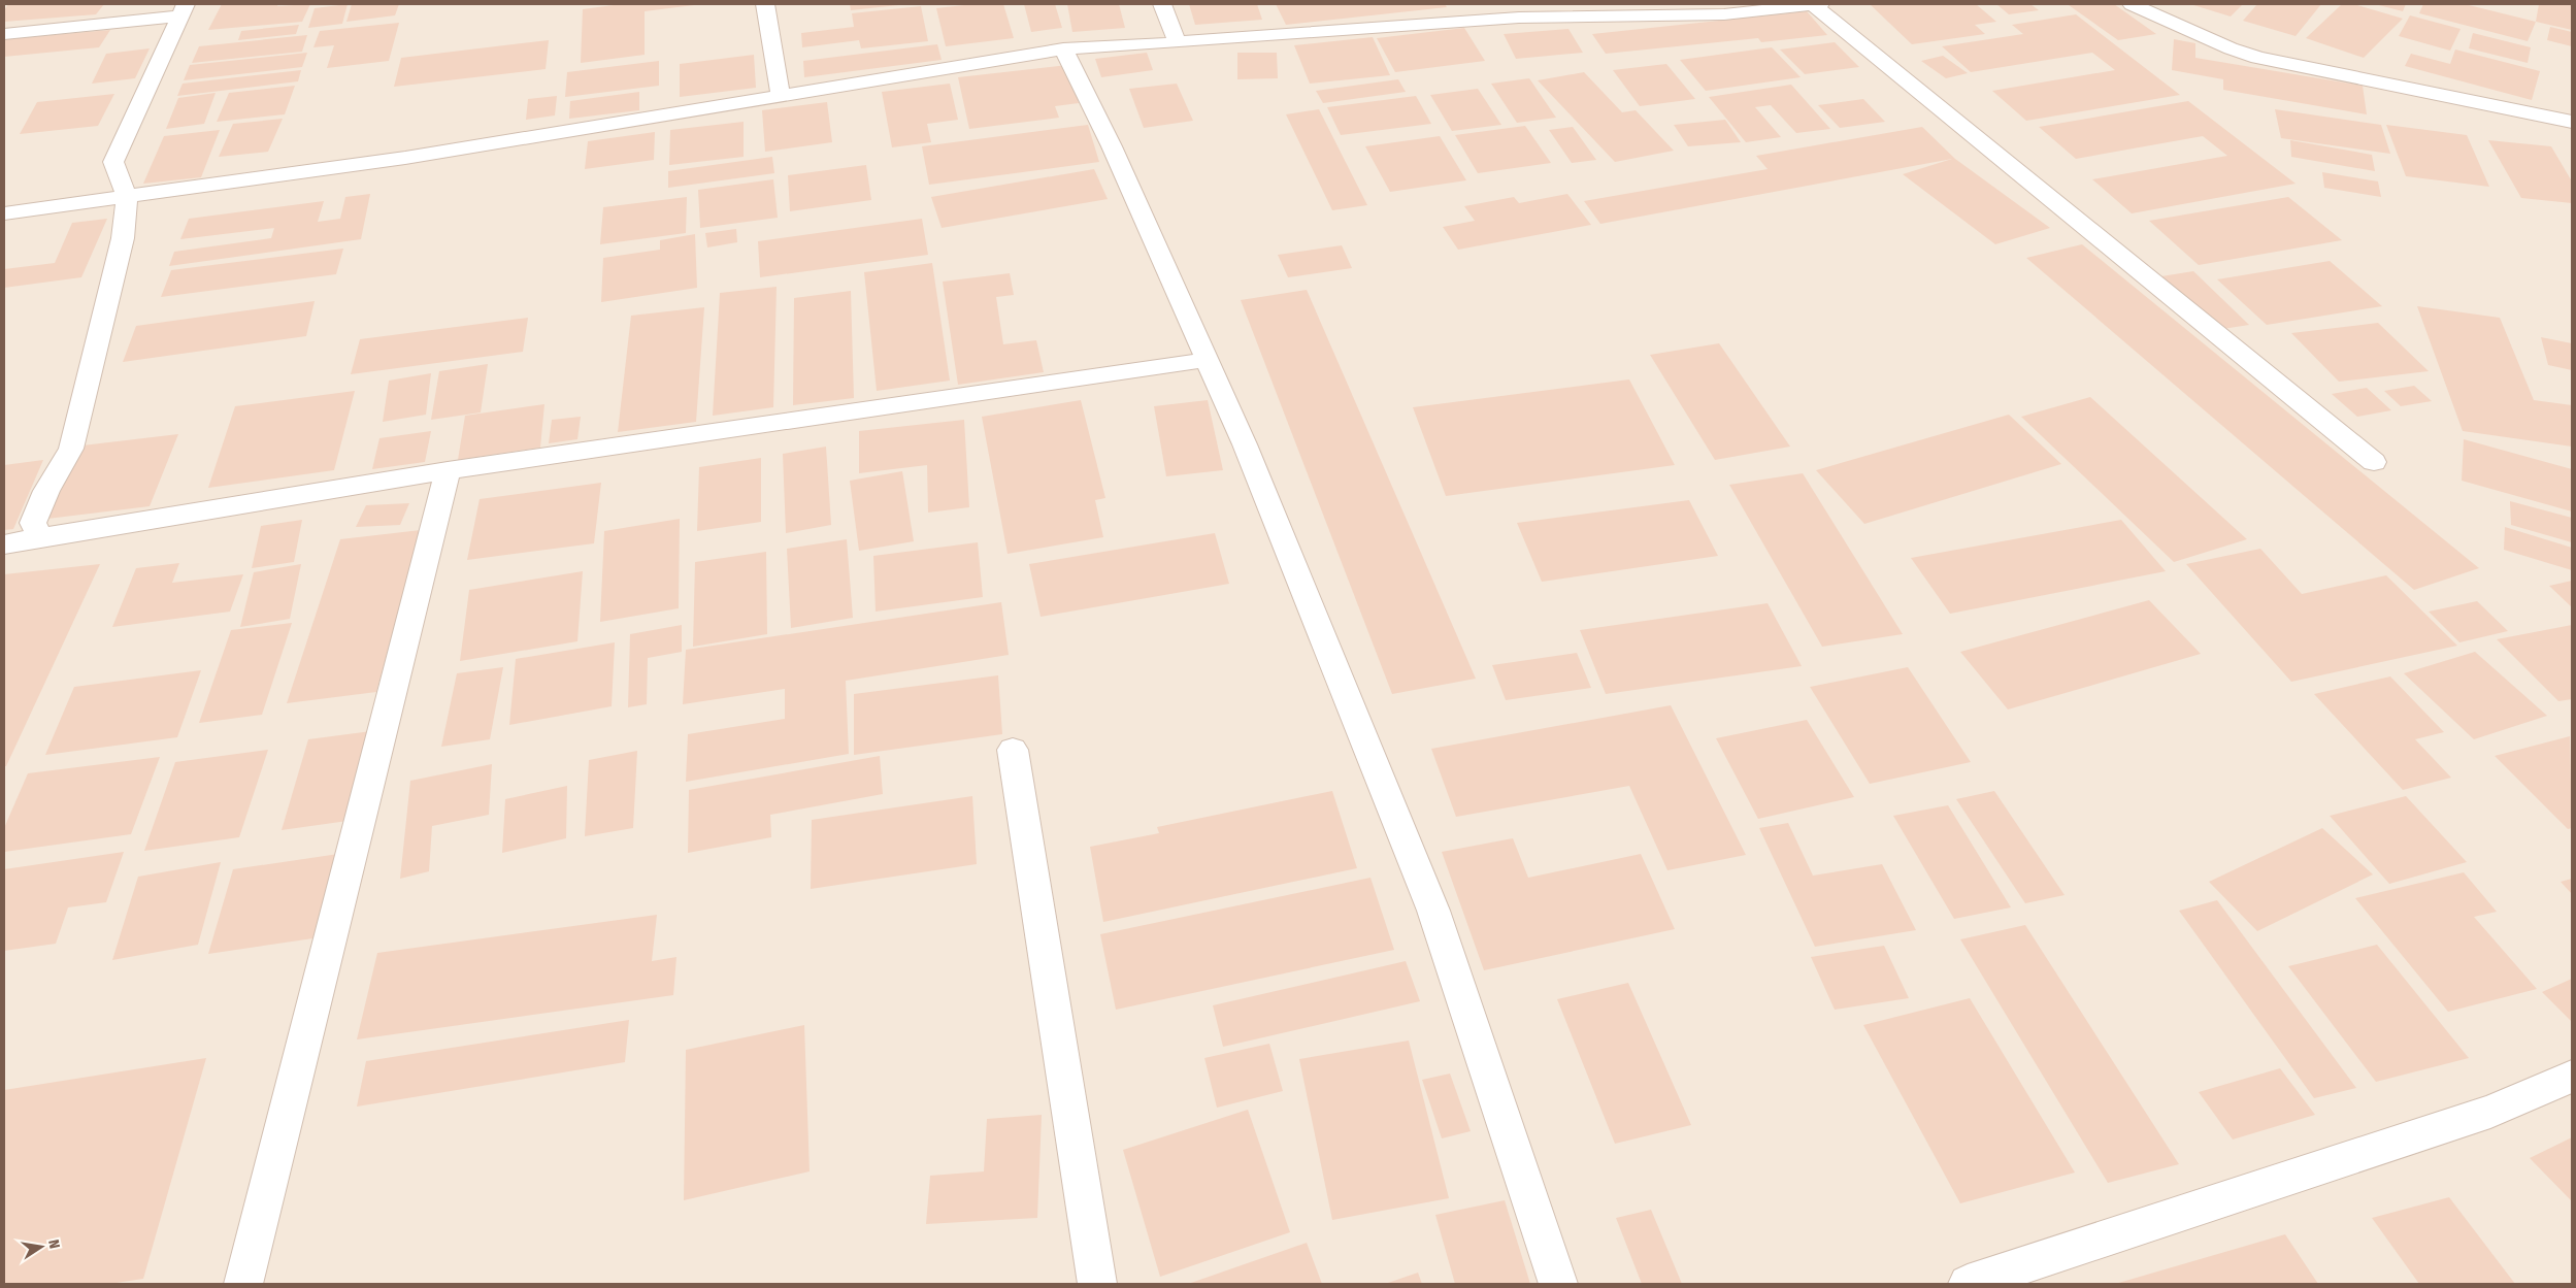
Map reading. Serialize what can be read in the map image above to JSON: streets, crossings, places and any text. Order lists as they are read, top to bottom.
{
  "north": "right"
}
